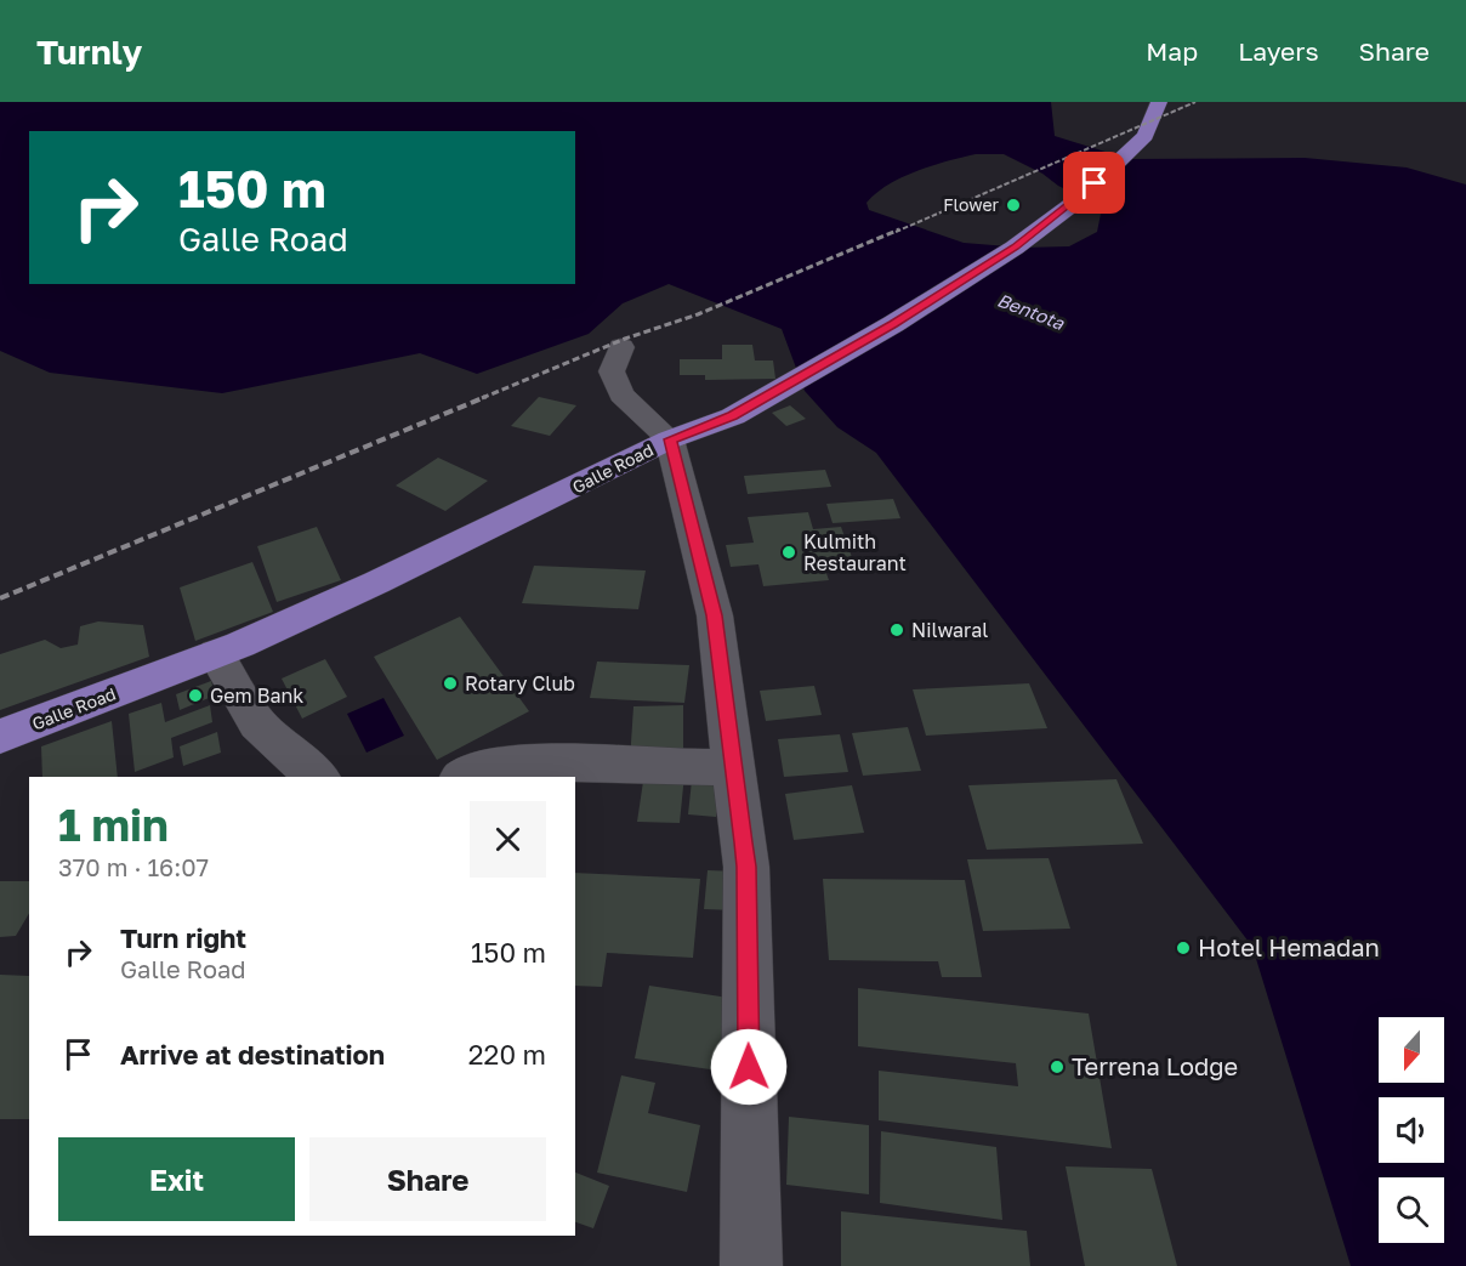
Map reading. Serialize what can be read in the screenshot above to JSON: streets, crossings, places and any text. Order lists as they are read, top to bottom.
{
  "streets": {
    "highway": ["Galle Road"]
  },
  "water": ["Bentota"],
  "places": [
    "Flower",
    "Kulmith Restaurant",
    "Nilwaral",
    "Rotary Club",
    "Gem Bank",
    "Hotel Hemadan",
    "Terrena Lodge"
  ],
  "north": "bottom",
  "page": {
    "header": "Turnly",
    "nav": ["Map", "Layers", "Share"],
    "turn": ["150 m", "Galle Road"],
    "heading": ["1 min", "370 m · 16:07"],
    "list": [
      {
        "name": "Turn right",
        "note": "Galle Road",
        "value": "150 m"
      },
      {
        "name": "Arrive at destination",
        "value": "220 m"
      }
    ],
    "buttons": ["Exit", "Share"]
  }
}
